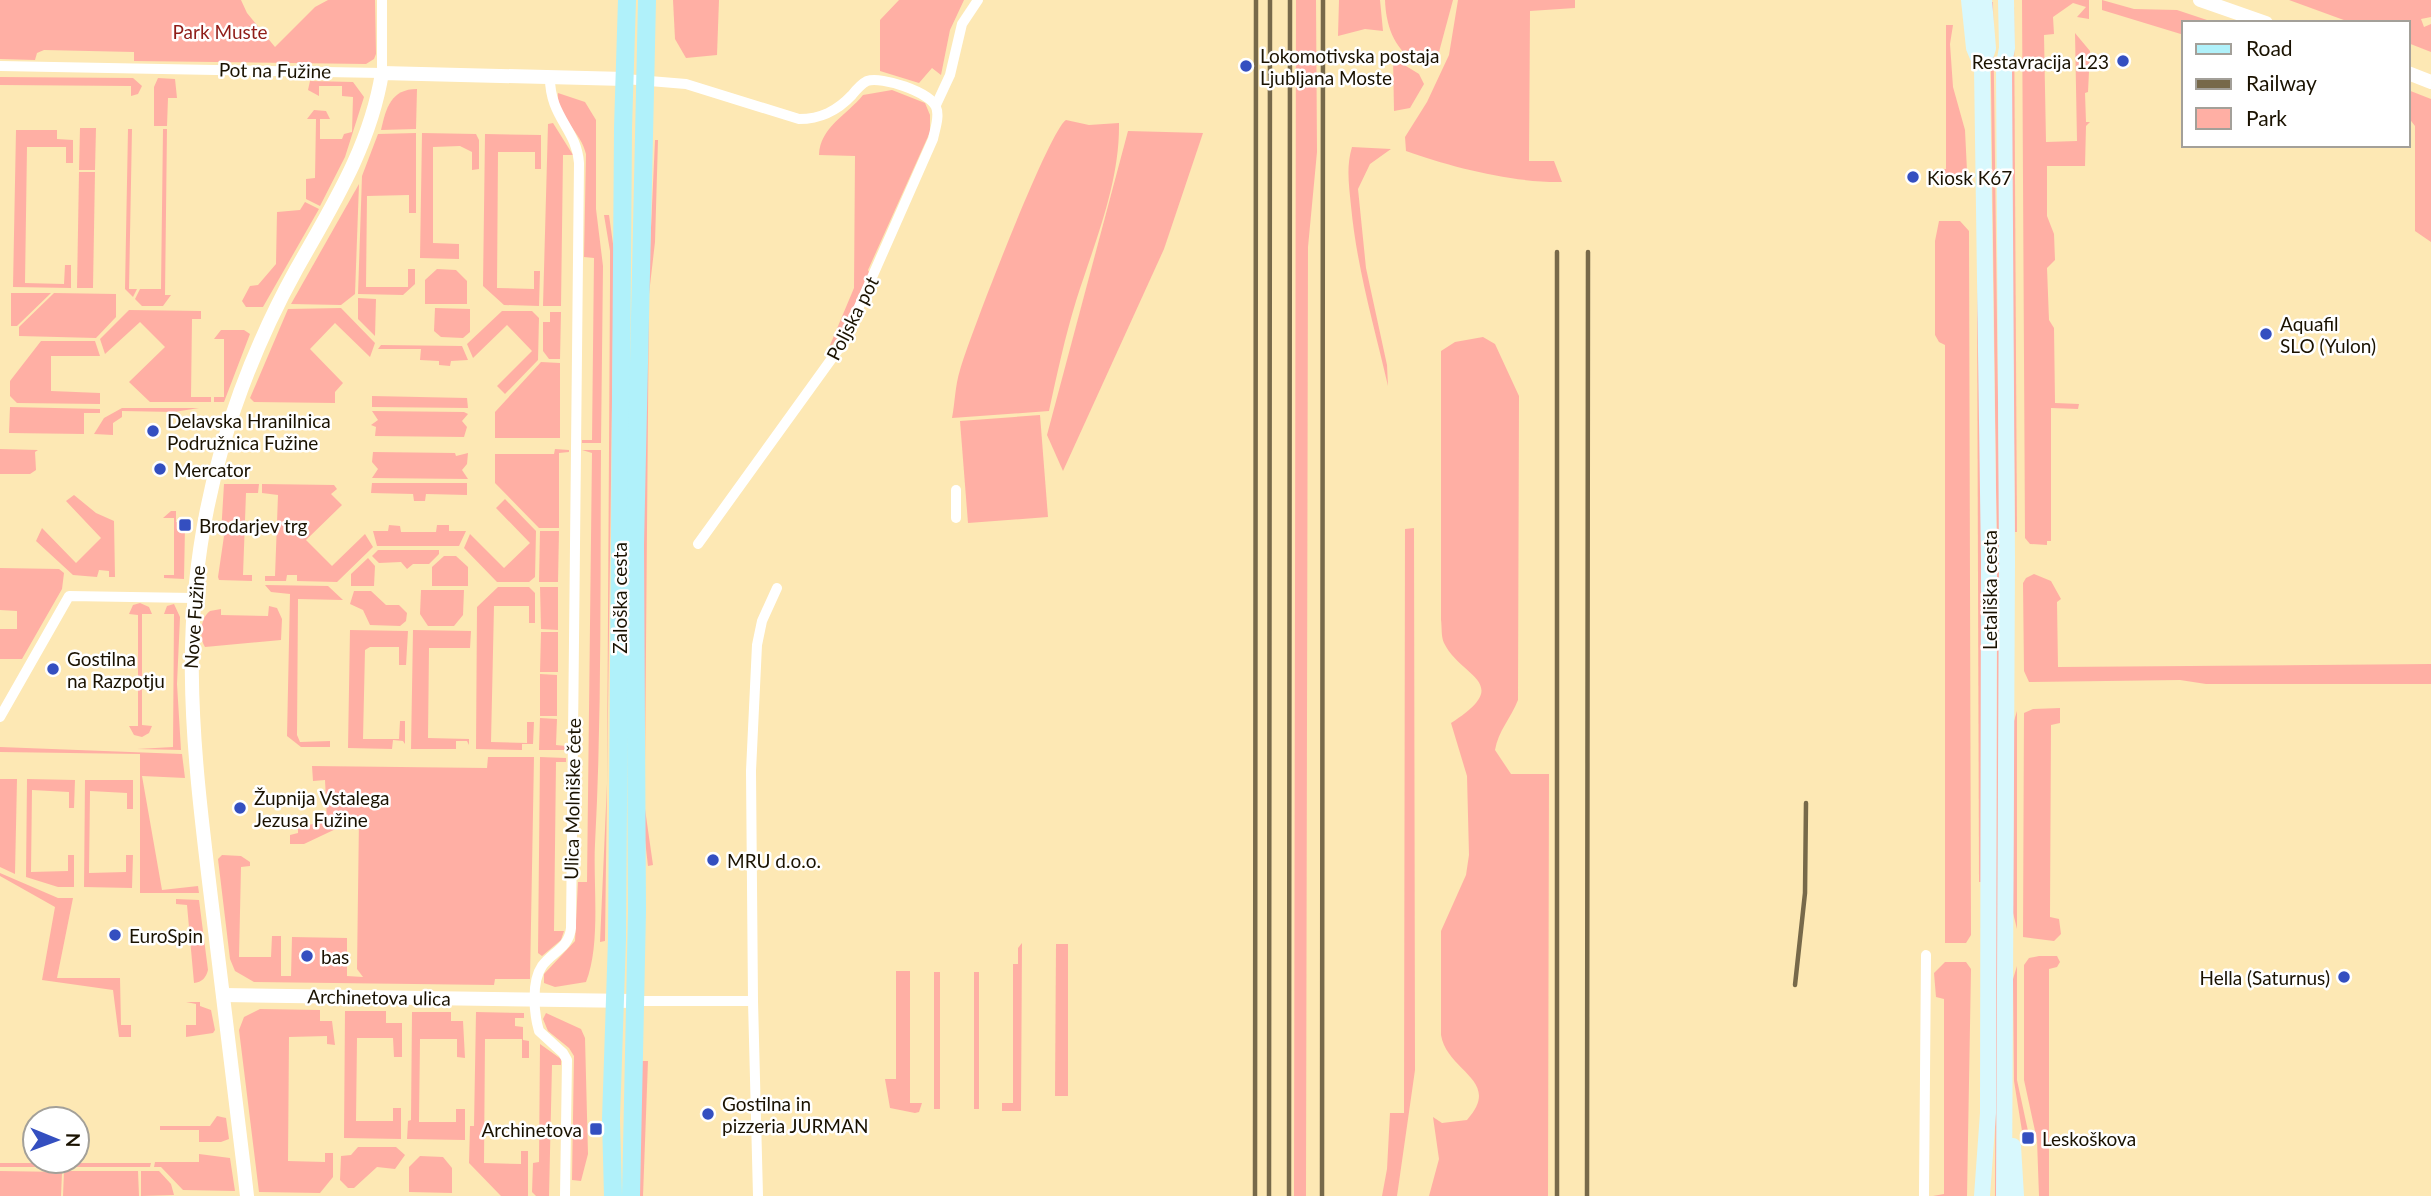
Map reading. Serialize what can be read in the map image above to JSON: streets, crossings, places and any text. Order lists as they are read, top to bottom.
{
  "streets": {
    "main road": ["Letališka cesta", "Zaloška cesta"],
    "street": [
      "Pot na Fužine",
      "Poljska pot",
      "Nove Fužine",
      "Ulica Molniške čete",
      "Archinetova ulica"
    ]
  },
  "crossings": [
    ["Pot na Fužine", "Zaloška cesta"],
    ["Pot na Fužine", "Nove Fužine"],
    ["Pot na Fužine", "Ulica Molniške čete"],
    ["Zaloška cesta", "Archinetova ulica"],
    ["Nove Fužine", "Archinetova ulica"],
    ["Ulica Molniške čete", "Archinetova ulica"]
  ],
  "parks": ["Park Muste"],
  "places": {
    "other": [
      "Restavracija 123",
      "Lokomotivska postaja Ljubljana Moste",
      "Kiosk K67",
      "Aquafil SLO (Yulon)",
      "Delavska Hranilnica Podružnica Fužine",
      "Mercator",
      "Gostilna na Razpotju",
      "Župnija Vstalega Jezusa Fužine",
      "MRU d.o.o.",
      "EuroSpin",
      "bas",
      "Hella (Saturnus)",
      "Gostilna in pizzeria JURMAN"
    ],
    "transit": ["Brodarjev trg", "Archinetova", "Leskoškova"]
  },
  "legend": ["Road", "Railway", "Park"],
  "north": "right"
}
